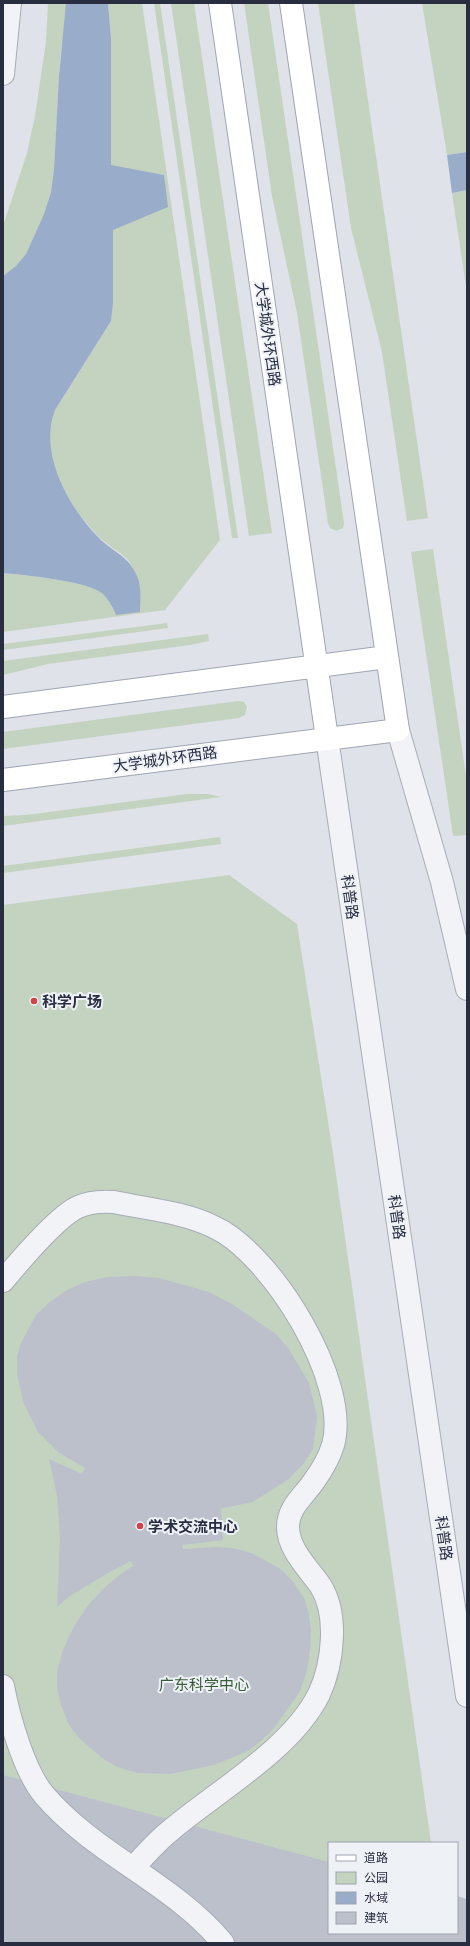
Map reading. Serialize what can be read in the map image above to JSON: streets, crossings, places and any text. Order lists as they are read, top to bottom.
{
  "streets": {
    "main road": ["大学城外环西路"],
    "street": ["科普路"]
  },
  "crossings": [
    ["大学城外环西路", "科普路"]
  ],
  "parks": ["广东科学中心"],
  "places": ["科学广场", "学术交流中心"],
  "legend": [
    "道路",
    "公园",
    "水域",
    "建筑"
  ]
}
